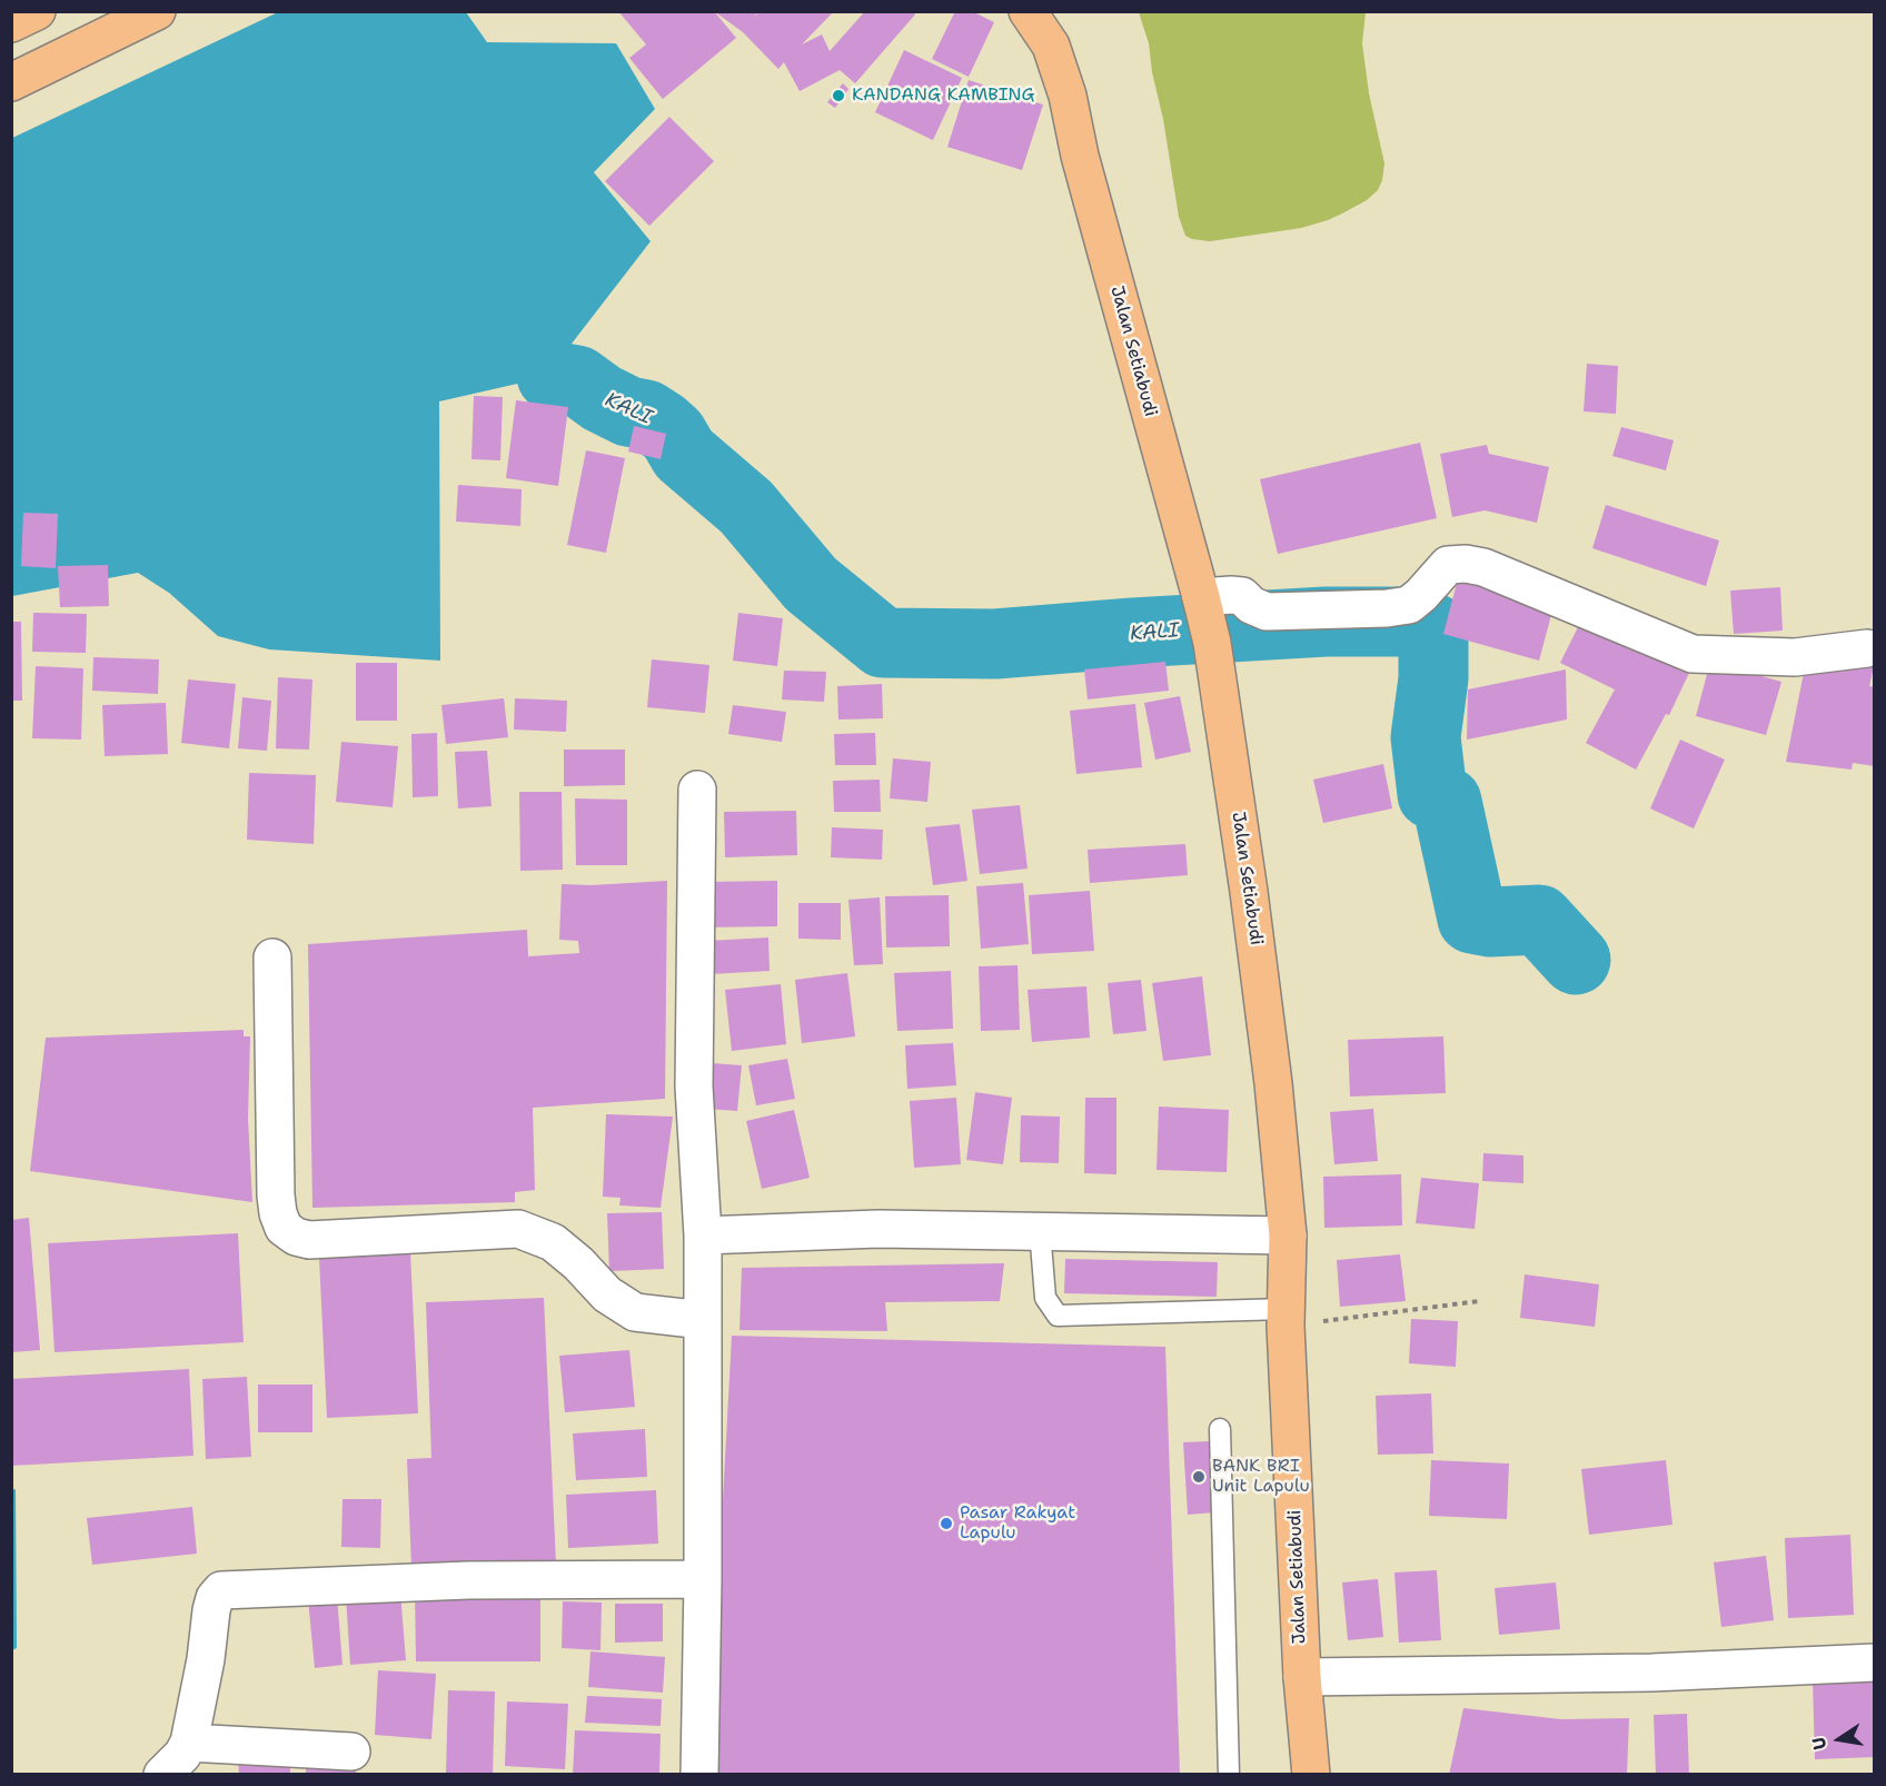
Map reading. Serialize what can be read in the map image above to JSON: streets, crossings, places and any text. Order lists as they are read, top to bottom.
{
  "streets": {
    "highway": ["Jalan Setiabudi"]
  },
  "water": ["KALI"],
  "places": ["KANDANG KAMBING", "BANK BRI Unit Lapulu", "Pasar Rakyat Lapulu"],
  "north": "left"
}
